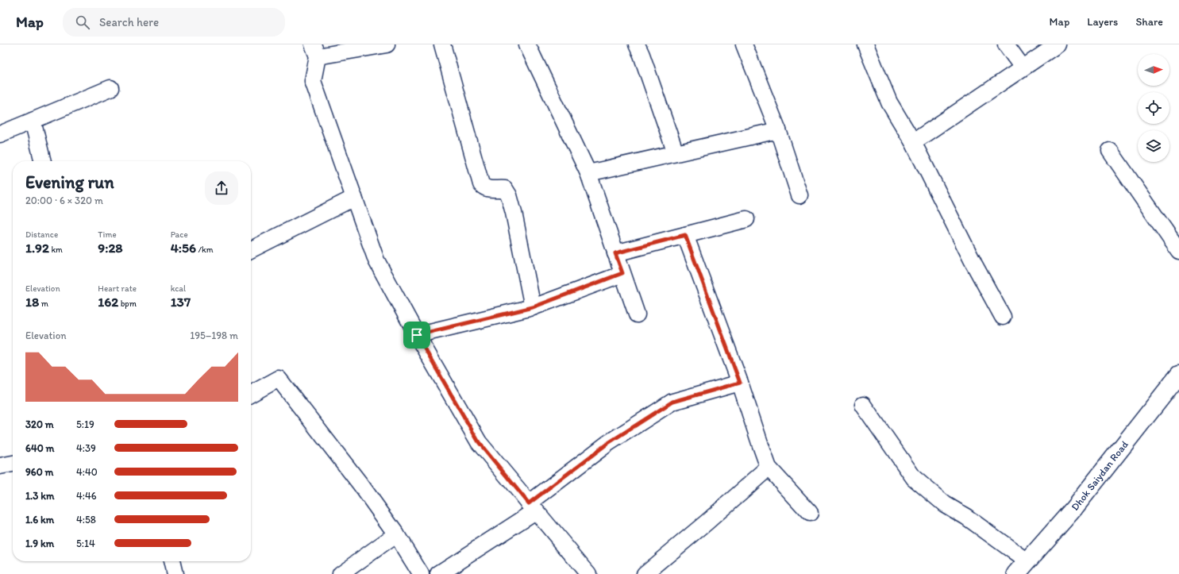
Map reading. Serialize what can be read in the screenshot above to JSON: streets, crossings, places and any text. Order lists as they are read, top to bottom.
{
  "streets": {
    "main road": ["Dhok Saiydan Road"]
  },
  "north": "right",
  "page": {
    "header": "Map",
    "search": "Search here",
    "nav": ["Map", "Layers", "Share"],
    "heading": ["Evening run", "20:00 · 6 × 320 m"],
    "stats": [
      ["Distance", "1.92 km"],
      ["Time", "9:28"],
      ["Pace", "4:56 /km"],
      ["Elevation", "18 m"],
      ["Heart rate", "162 bpm"],
      ["kcal", "137"]
    ],
    "chart": ["Elevation", "195–198 m"],
    "list": [
      {
        "name": "320 m",
        "note": "5:19"
      },
      {
        "name": "640 m",
        "note": "4:39"
      },
      {
        "name": "960 m",
        "note": "4:40"
      },
      {
        "name": "1.3 km",
        "note": "4:46"
      },
      {
        "name": "1.6 km",
        "note": "4:58"
      },
      {
        "name": "1.9 km",
        "note": "5:14"
      }
    ]
  }
}
